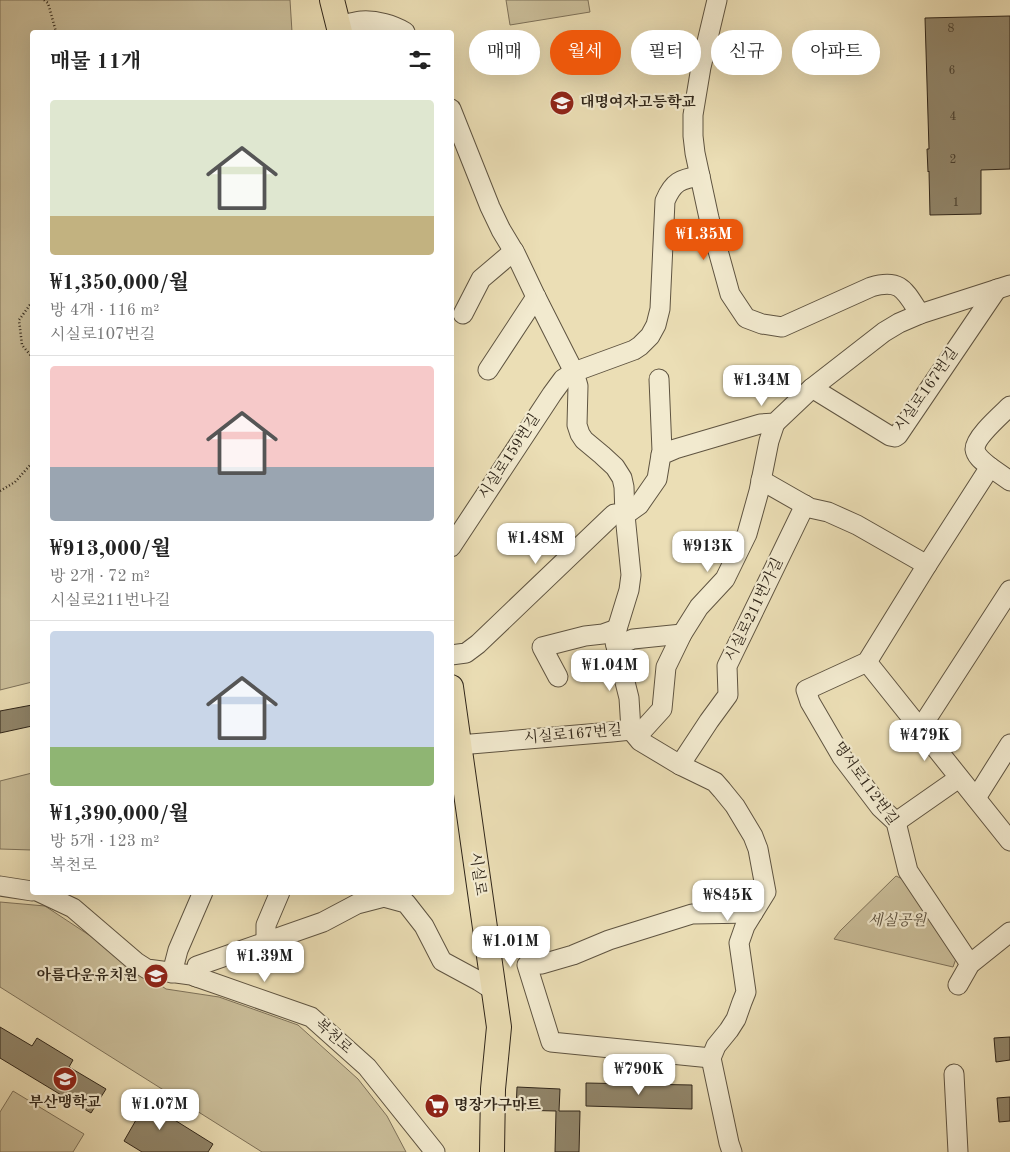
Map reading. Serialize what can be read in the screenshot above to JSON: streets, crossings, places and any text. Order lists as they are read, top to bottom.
{
  "streets": {
    "main road": ["시실로"],
    "street": [
      "시실로167번길",
      "시실로159번길",
      "시실로211번가길",
      "명서로112번길",
      "복천로"
    ]
  },
  "crossings": [
    ["시실로167번길", "시실로"]
  ],
  "parks": ["세실공원"],
  "places": {
    "school or university": ["대명여자고등학교", "아름다운유치원", "부산맹학교"],
    "supermarket": ["명장가구마트"]
  },
  "house_numbers": [
    "8",
    "6",
    "4",
    "2",
    "1"
  ],
  "page": {
    "chip": [
      "매매",
      "월세",
      "필터",
      "신규",
      "아파트"
    ],
    "heading": "매물 11개",
    "list": [
      {
        "name": "₩1,350,000/월",
        "note": "방 4개 · 116 m² · 시실로107번길"
      },
      {
        "name": "₩913,000/월",
        "note": "방 2개 · 72 m² · 시실로211번나길"
      },
      {
        "name": "₩1,390,000/월",
        "note": "방 5개 · 123 m² · 복천로"
      }
    ],
    "price": [
      "₩1.35M",
      "₩1.34M",
      "₩1.48M",
      "₩913K",
      "₩1.04M",
      "₩479K",
      "₩845K",
      "₩1.01M",
      "₩1.39M",
      "₩790K",
      "₩1.07M"
    ]
  }
}
